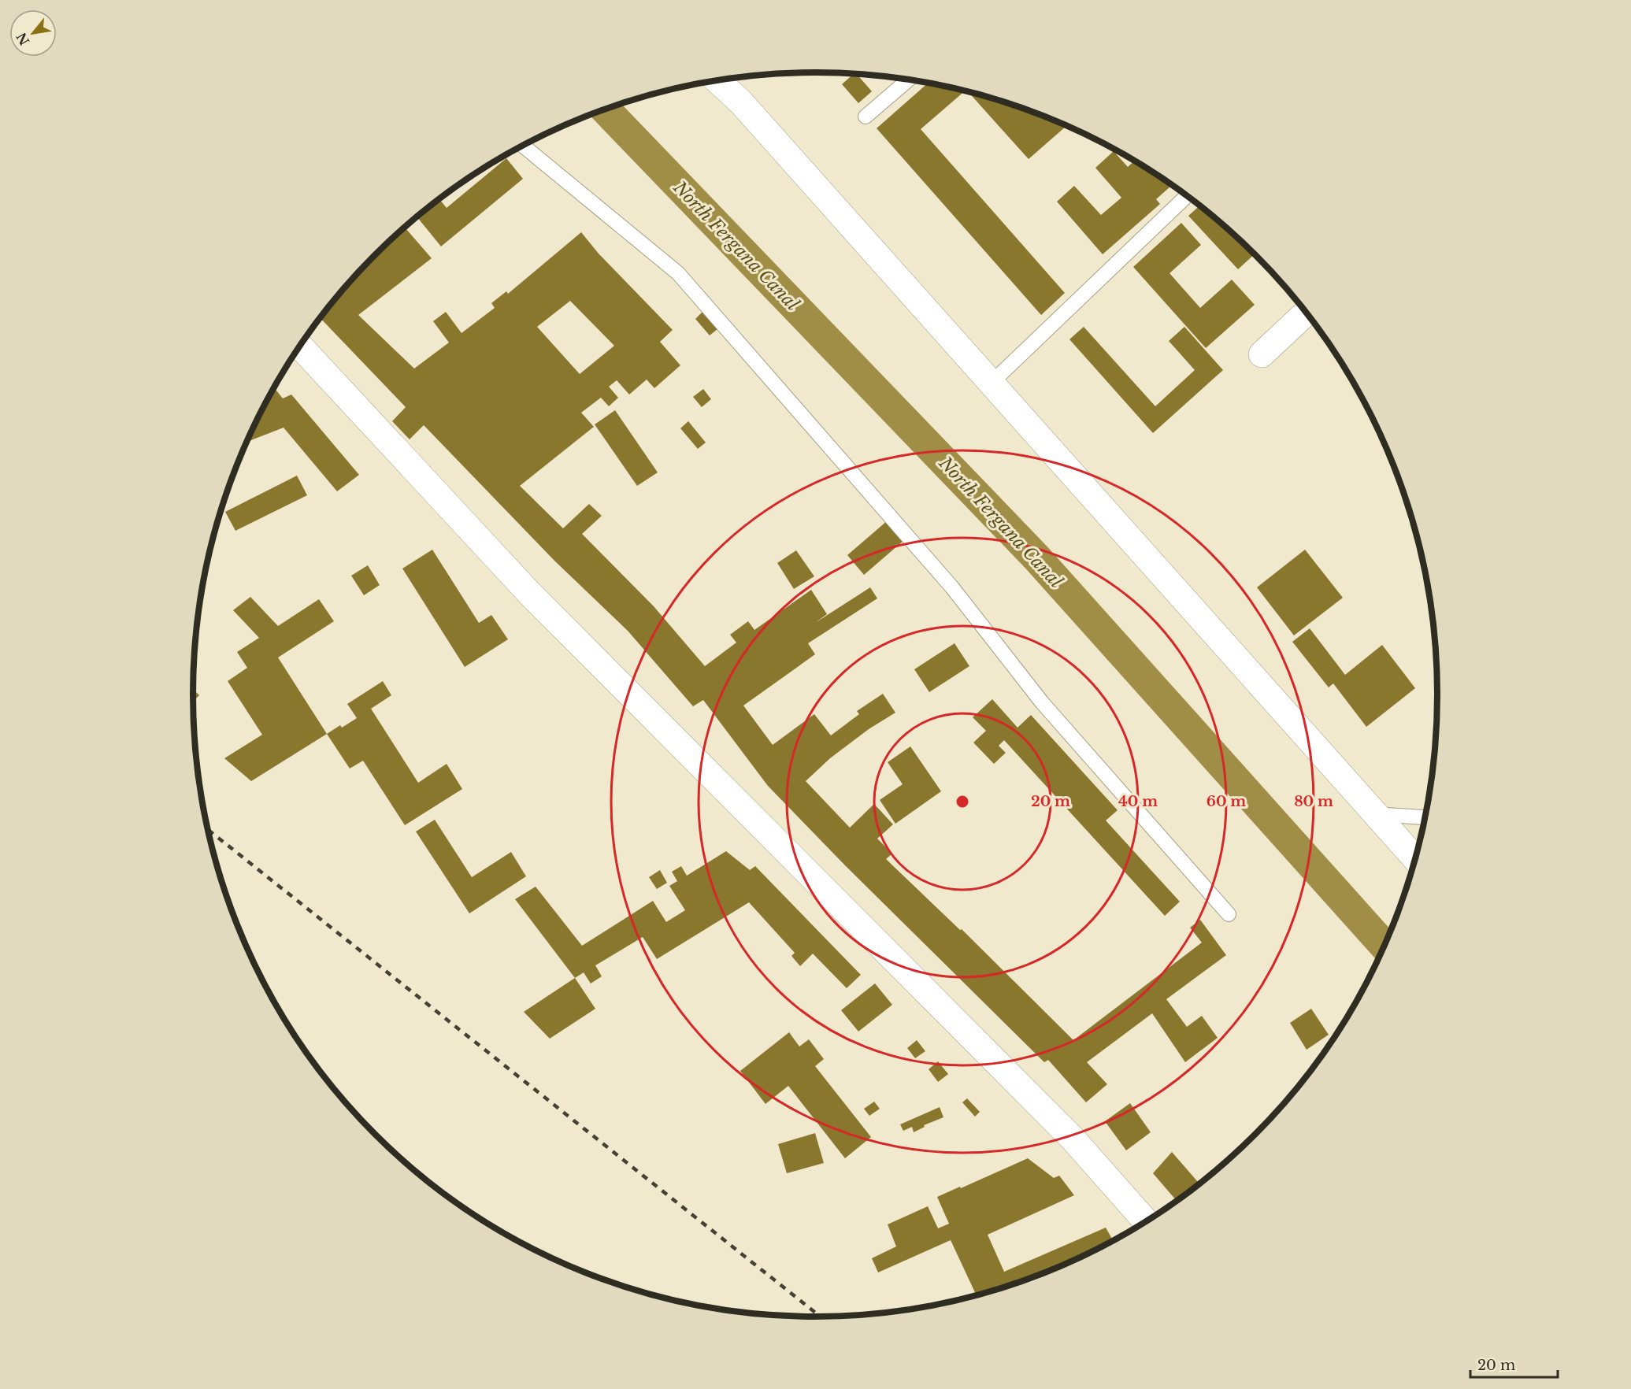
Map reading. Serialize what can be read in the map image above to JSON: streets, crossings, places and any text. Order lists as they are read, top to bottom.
{
  "water": ["North Fergana Canal"],
  "scale_bar": "20 m",
  "north": "bottom left",
  "rings": [
    "20 m",
    "40 m",
    "60 m",
    "80 m"
  ]
}
